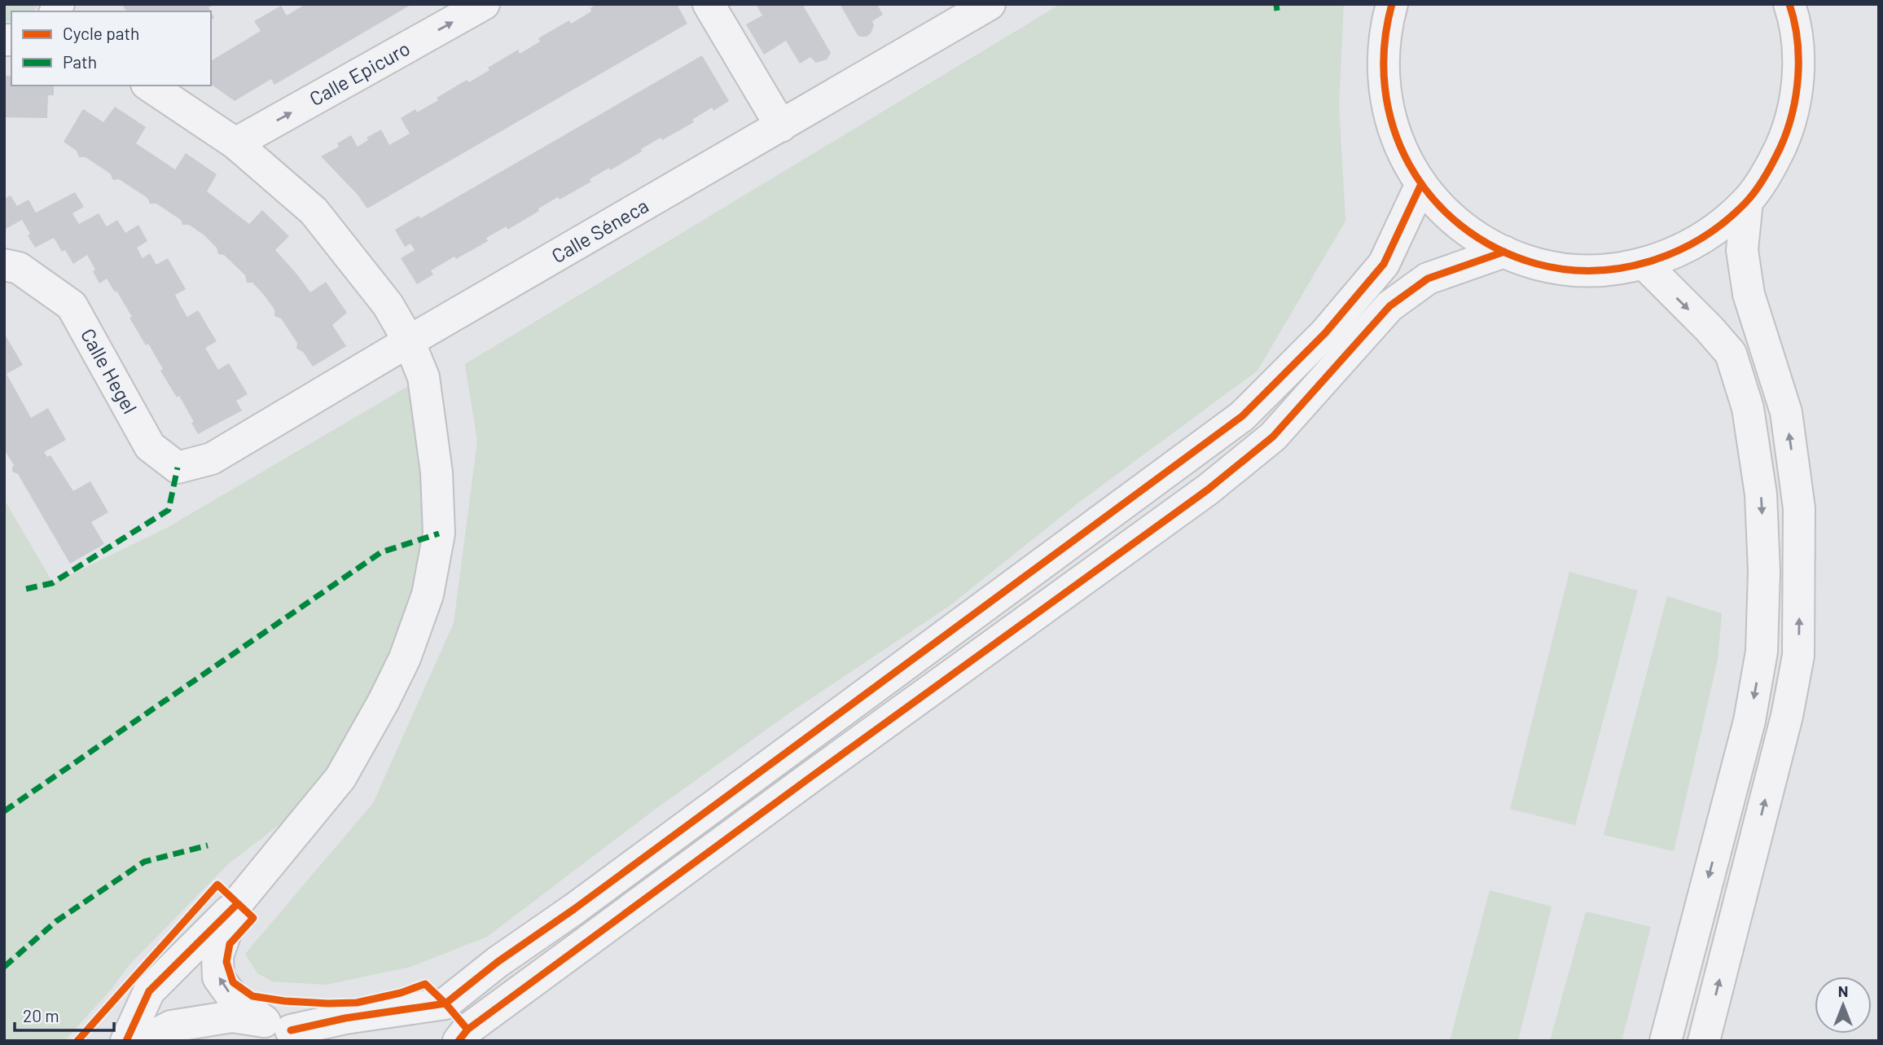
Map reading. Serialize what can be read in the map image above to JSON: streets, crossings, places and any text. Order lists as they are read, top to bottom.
{
  "streets": {
    "street": ["Calle Epicuro", "Calle Séneca", "Calle Hegel"]
  },
  "crossings": [
    ["Calle Séneca", "Calle Hegel"]
  ],
  "one_way": ["Calle Epicuro"],
  "legend": ["Cycle path", "Path"],
  "scale_bar": "20 m",
  "north": "top"
}
